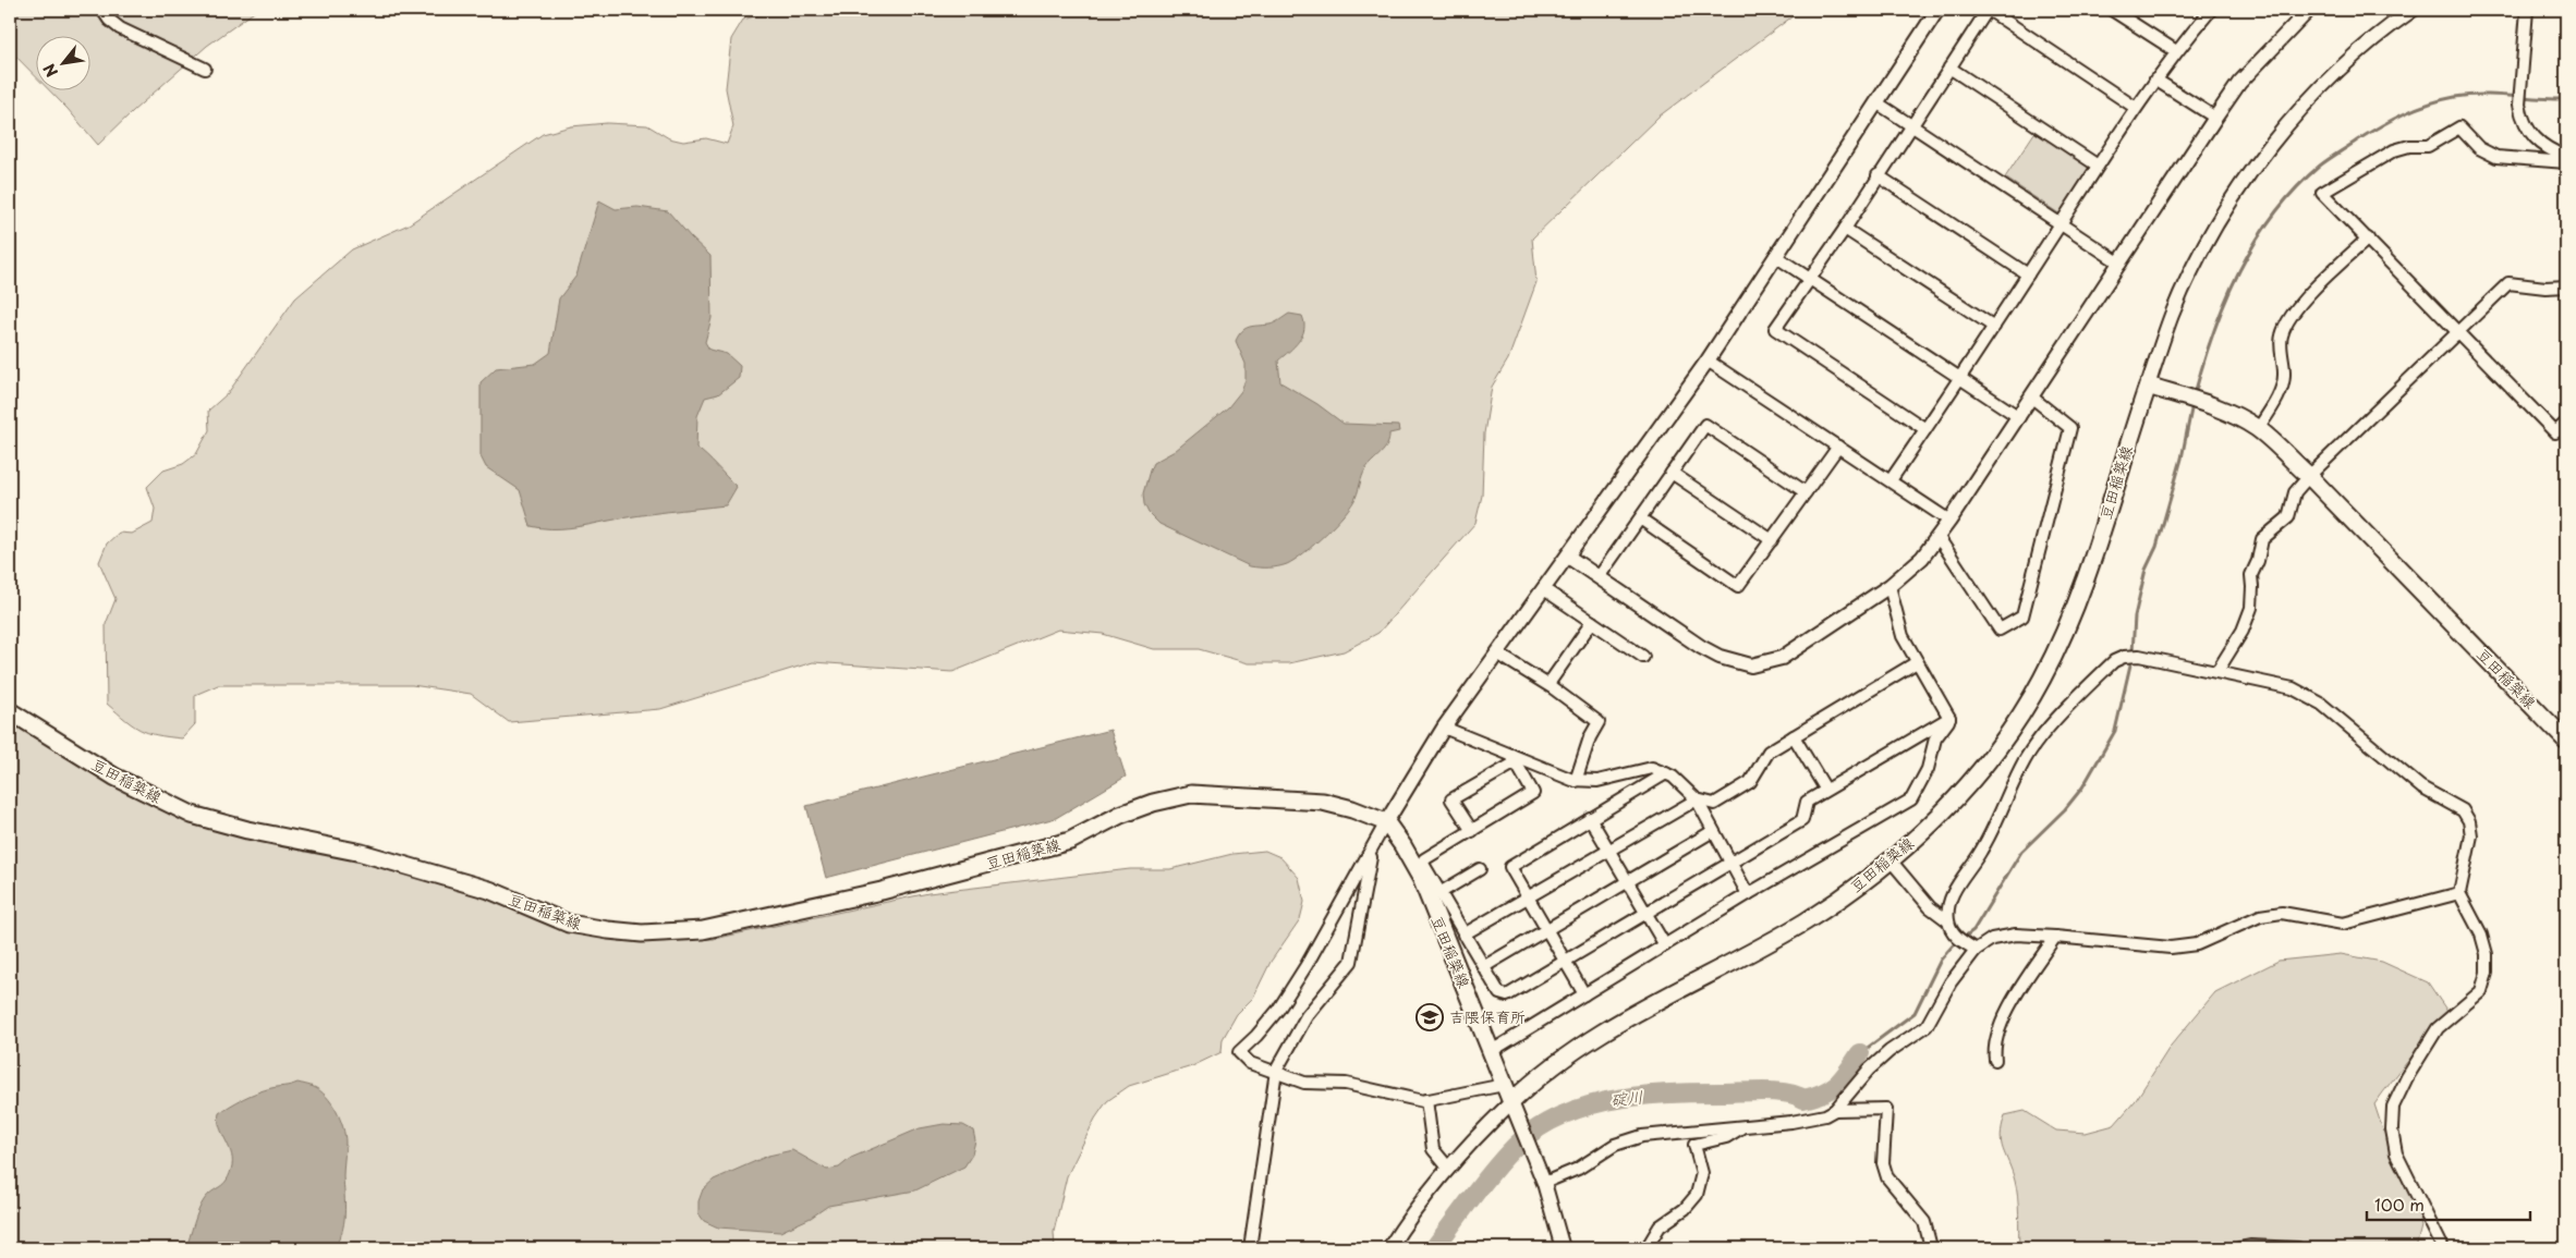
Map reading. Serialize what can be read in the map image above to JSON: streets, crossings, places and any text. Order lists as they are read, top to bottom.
{
  "streets": {
    "main road": ["豆田稲築線"]
  },
  "water": ["碇川"],
  "places": {
    "school or university": ["吉隈保育所"]
  },
  "scale_bar": "100 m",
  "north": "bottom left"
}
